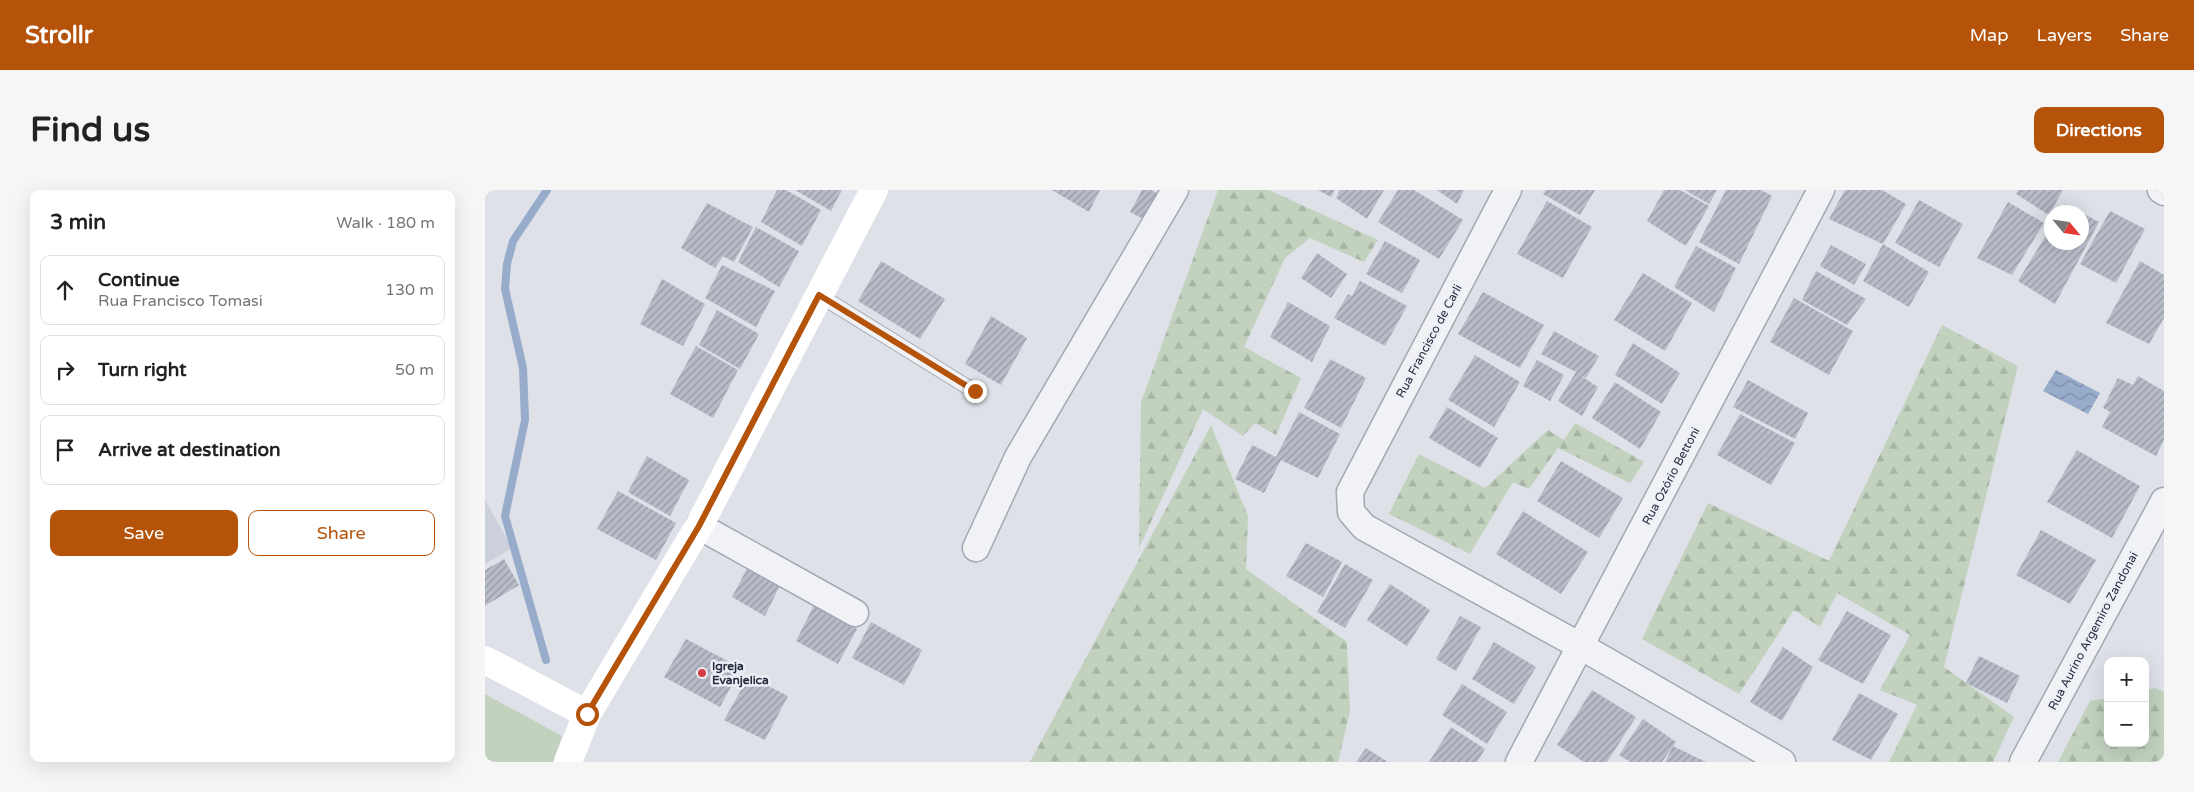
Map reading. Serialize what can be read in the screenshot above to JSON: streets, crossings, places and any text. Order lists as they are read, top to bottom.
{
  "streets": {
    "street": ["Rua Francisco de Carli", "Rua Ozório Bettoni", "Rua Aurino Argemiro Zandonai"]
  },
  "crossings": [
    ["Rua Francisco de Carli", "Rua Ozório Bettoni"]
  ],
  "places": ["Igreja Evanjelica"],
  "north": "bottom right",
  "page": {
    "header": "Strollr",
    "nav": ["Map", "Layers", "Share"],
    "buttons": [
      "Directions",
      ["Save", "Share"]
    ],
    "title": "Find us",
    "heading": ["3 min", "Walk · 180 m"],
    "list": [
      ["Continue", "Rua Francisco Tomasi", "130 m"],
      ["Turn right", "50 m"],
      "Arrive at destination"
    ],
    "map_buttons": ["+", "−"]
  }
}
